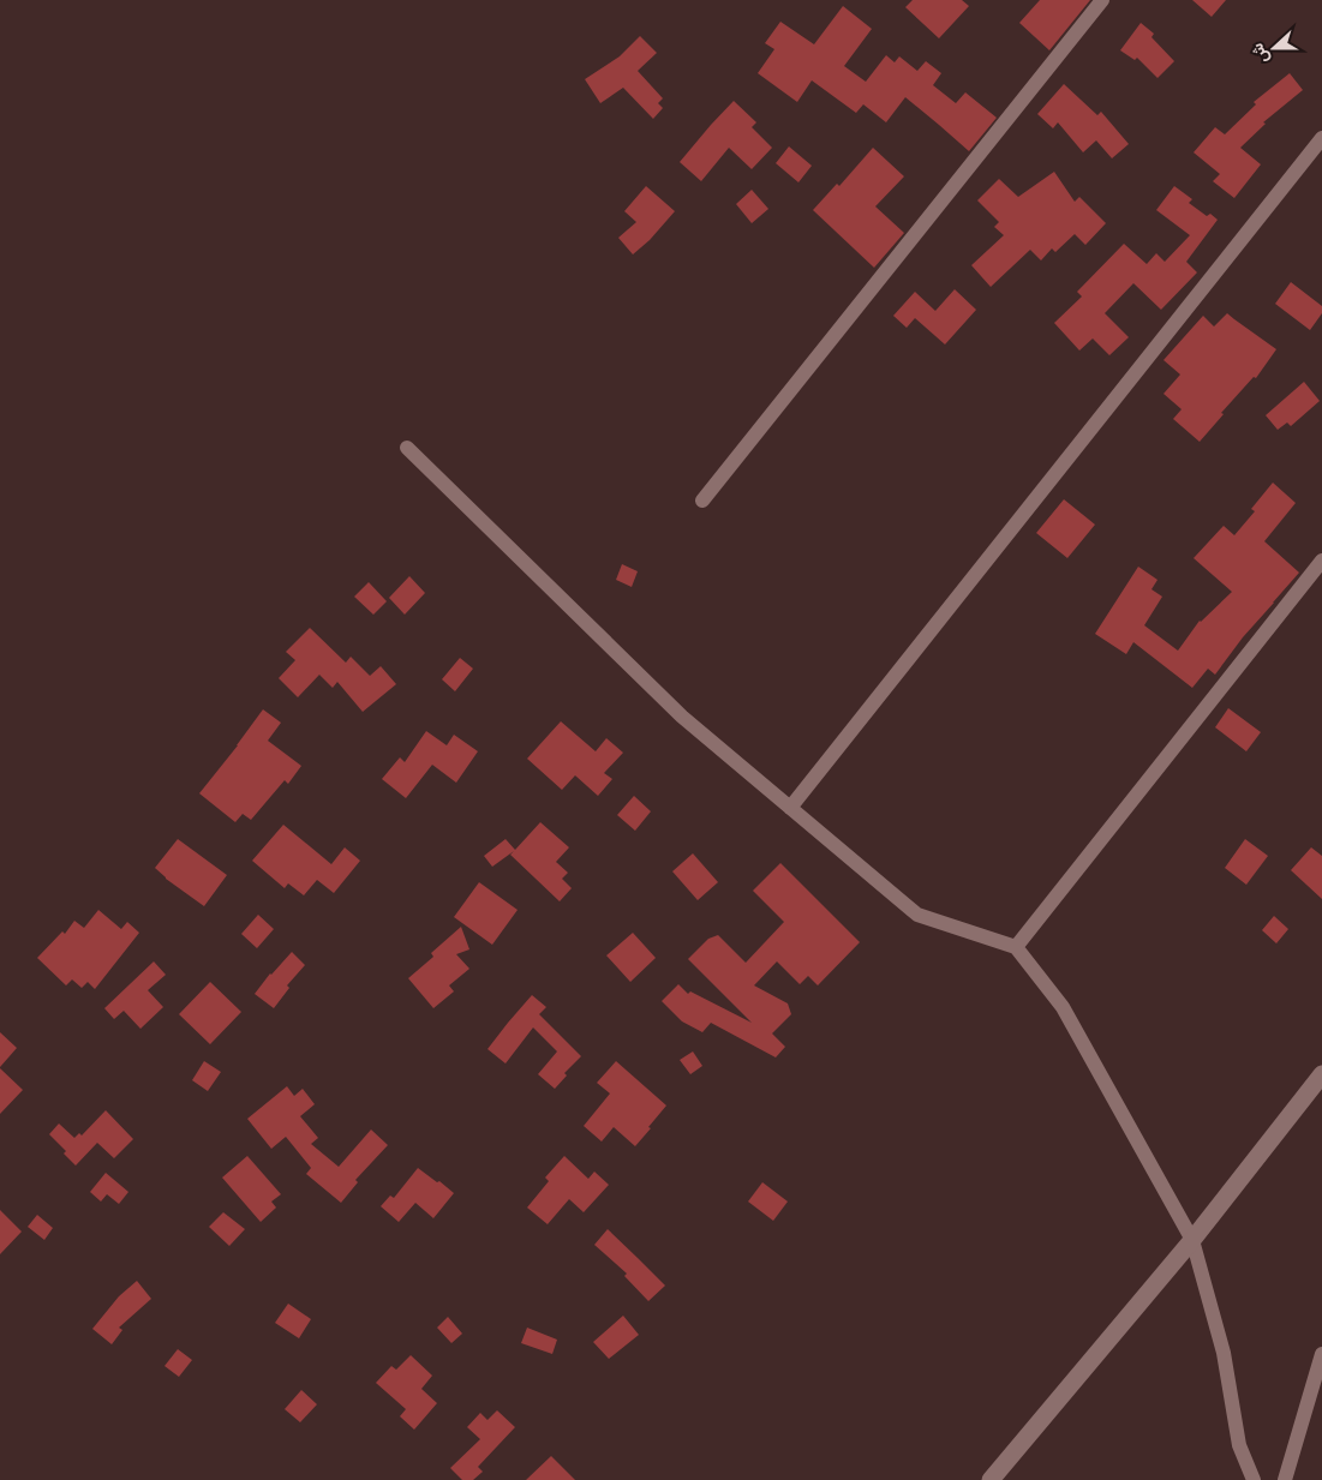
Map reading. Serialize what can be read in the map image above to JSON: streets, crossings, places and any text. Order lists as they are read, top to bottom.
{
  "north": "left"
}
